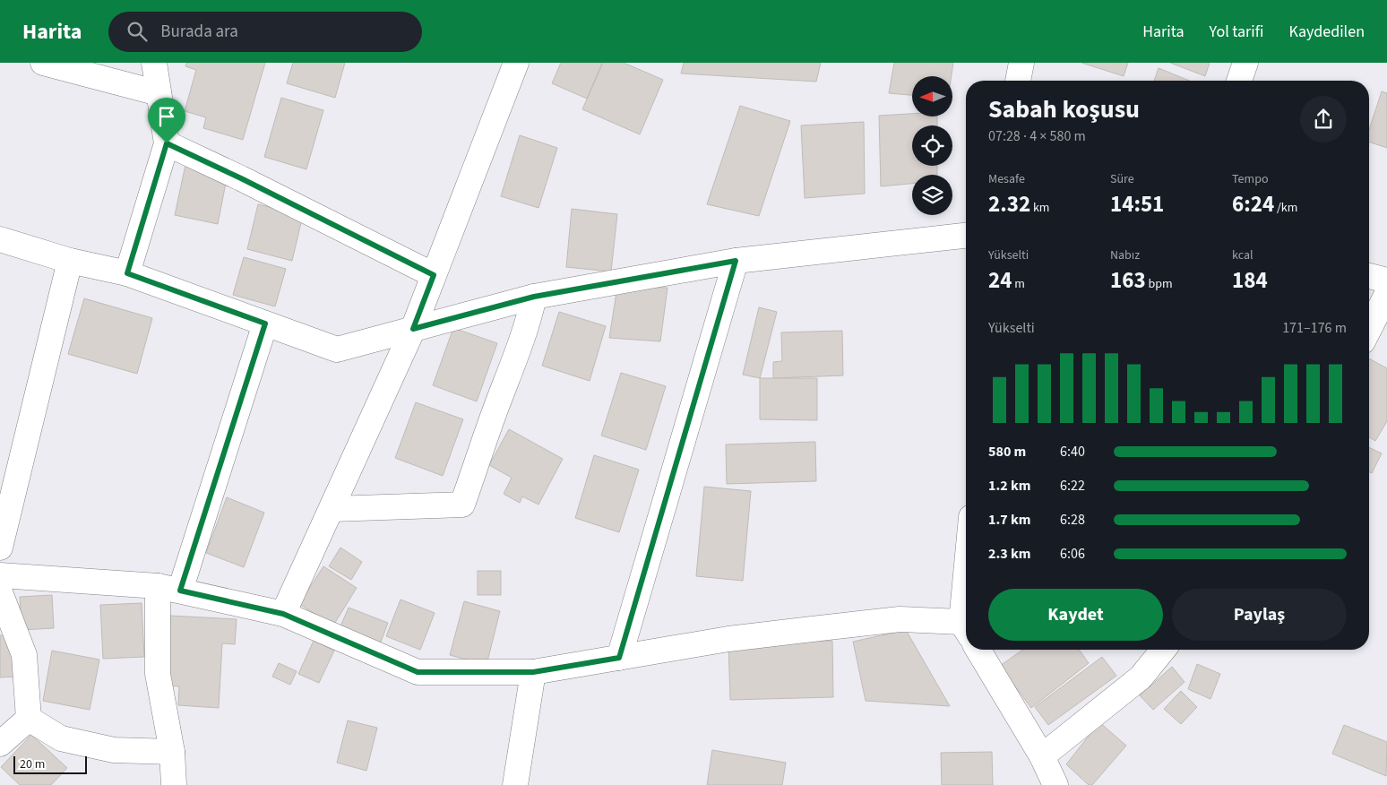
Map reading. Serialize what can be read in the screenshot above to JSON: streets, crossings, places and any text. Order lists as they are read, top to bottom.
{
  "scale_bar": "20 m",
  "north": "left",
  "page": {
    "header": "Harita",
    "search": "Burada ara",
    "nav": ["Harita", "Yol tarifi", "Kaydedilen"],
    "heading": ["Sabah koşusu", "07:28 · 4 × 580 m"],
    "stats": [
      ["Mesafe", "2.32 km"],
      ["Süre", "14:51"],
      ["Tempo", "6:24 /km"],
      ["Yükselti", "24 m"],
      ["Nabız", "163 bpm"],
      ["kcal", "184"]
    ],
    "chart": ["Yükselti", "171–176 m"],
    "list": [
      {
        "name": "580 m",
        "note": "6:40"
      },
      {
        "name": "1.2 km",
        "note": "6:22"
      },
      {
        "name": "1.7 km",
        "note": "6:28"
      },
      {
        "name": "2.3 km",
        "note": "6:06"
      }
    ],
    "buttons": ["Kaydet", "Paylaş"],
    "scale": "20 m"
  }
}
